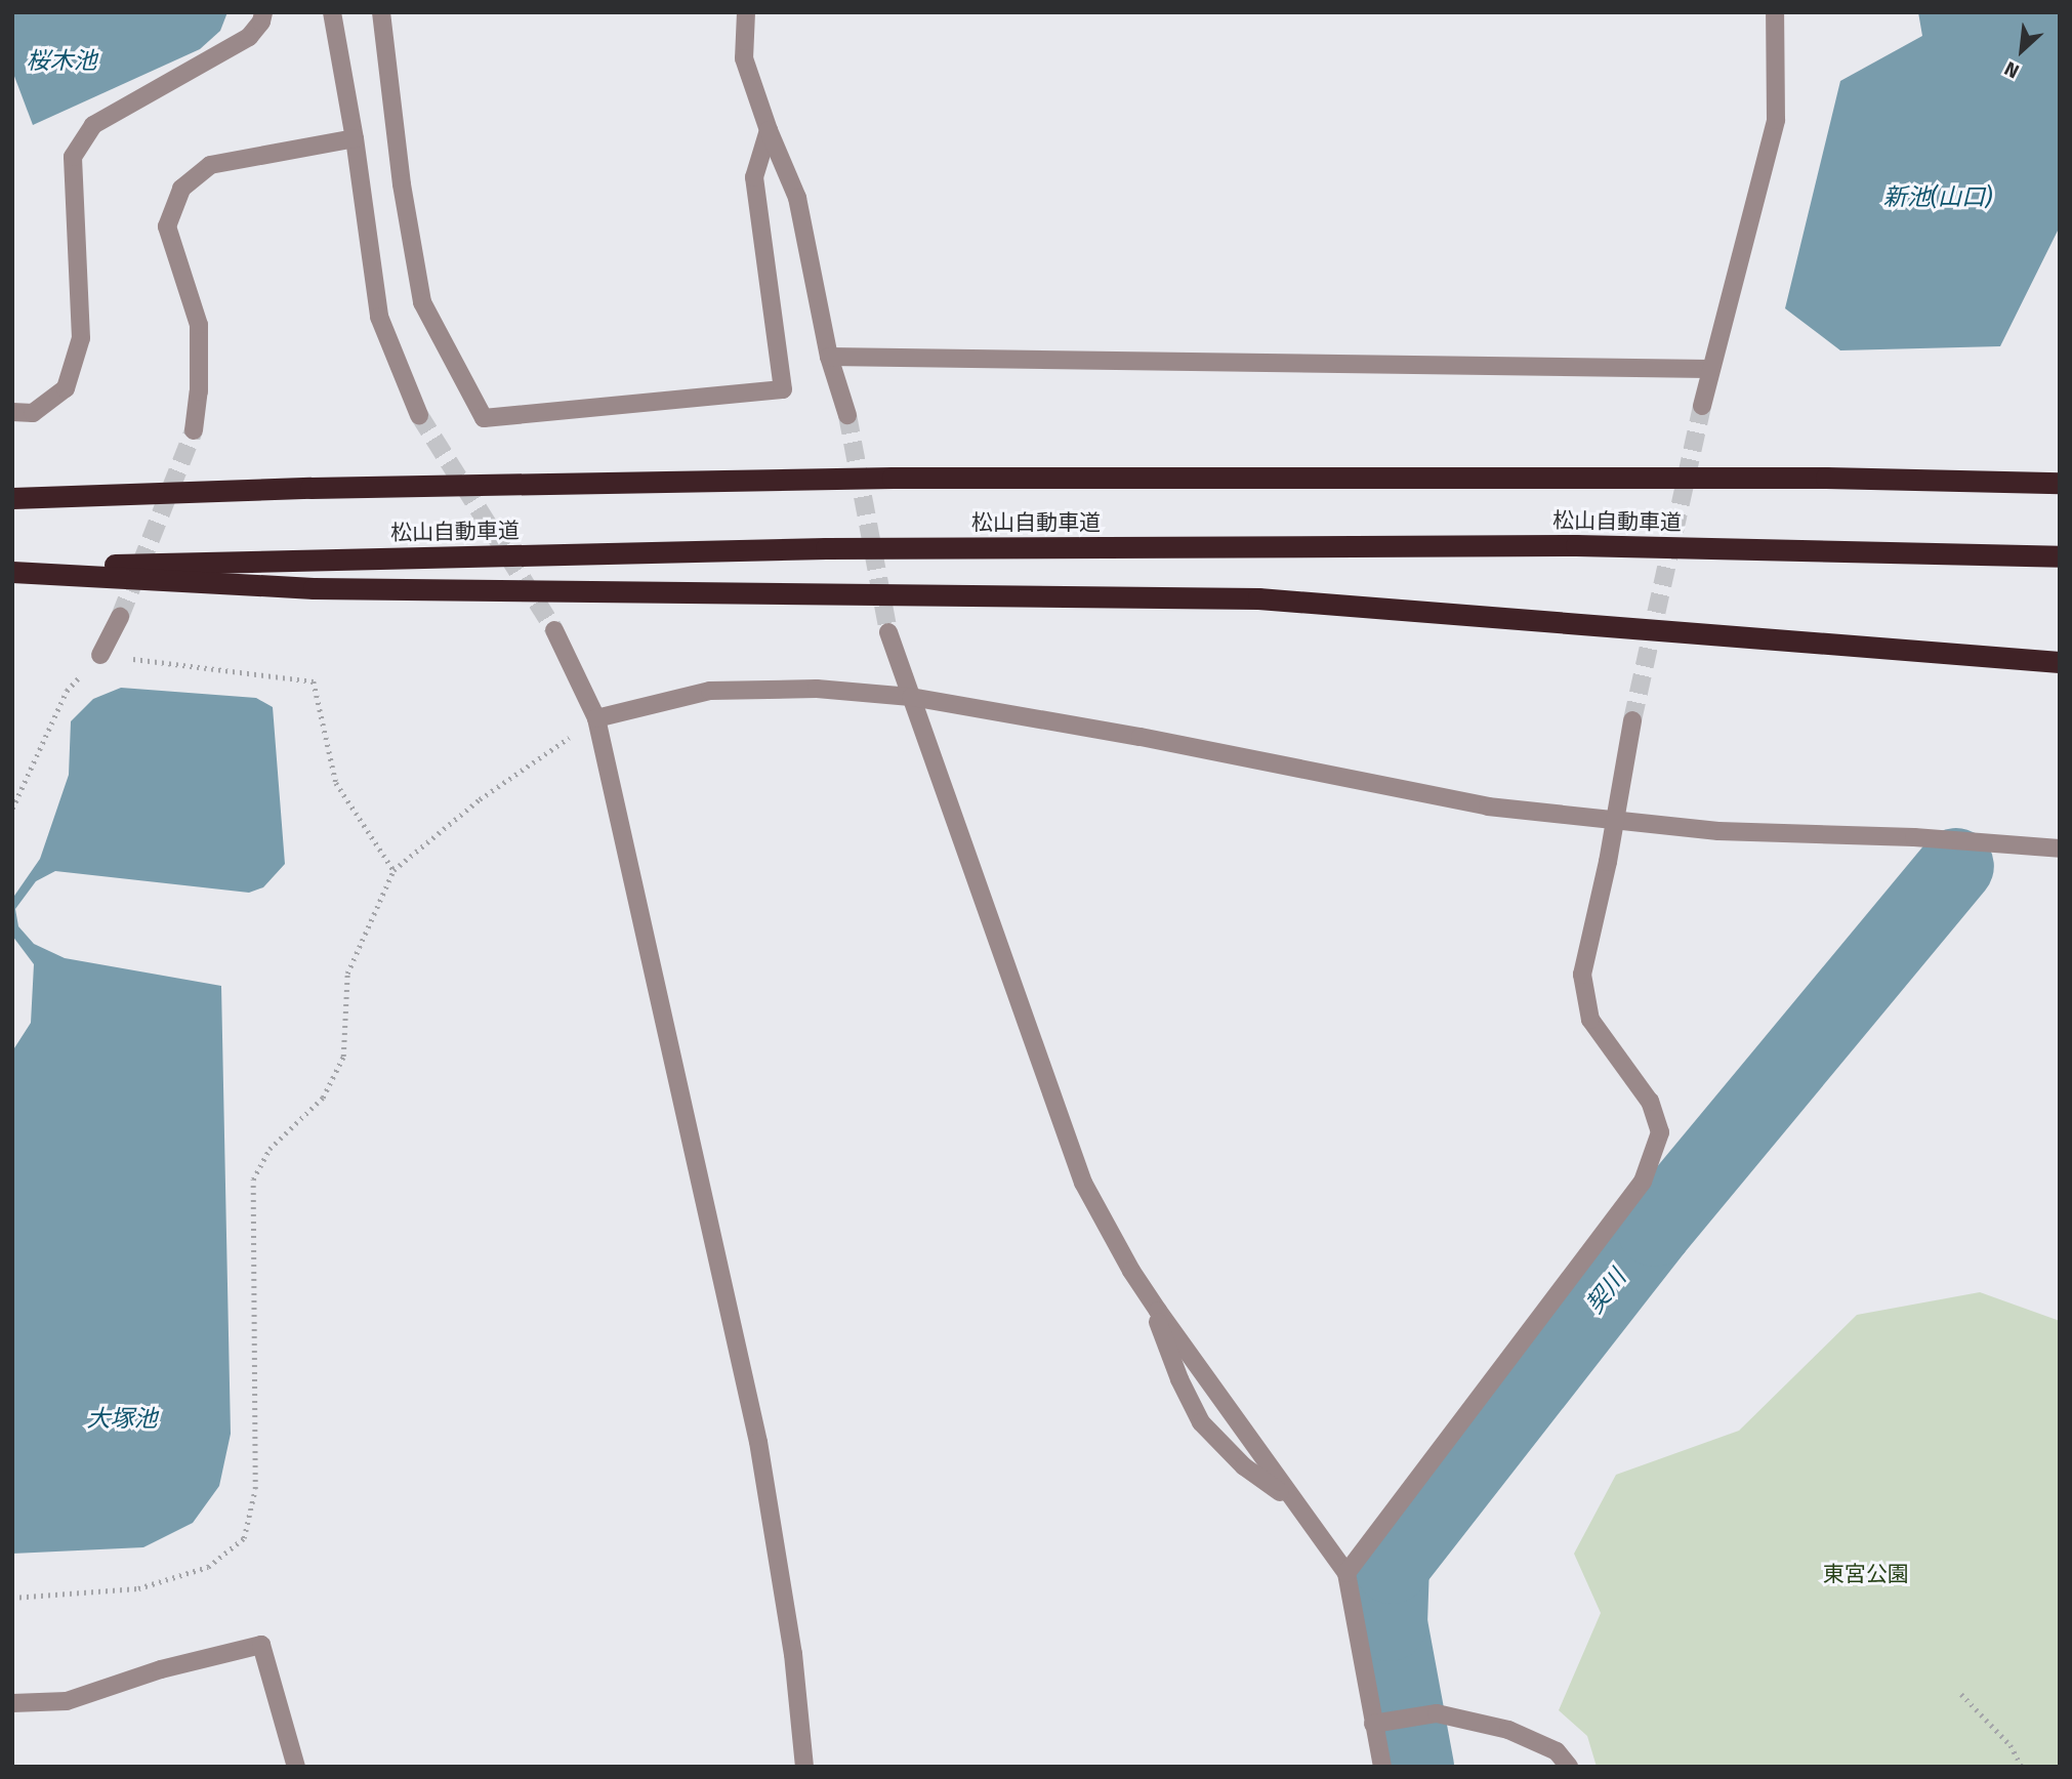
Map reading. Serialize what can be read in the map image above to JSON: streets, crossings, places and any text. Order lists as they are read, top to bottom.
{
  "streets": {
    "highway": ["松山自動車道"]
  },
  "water": [
    "桜木池",
    "新池(山口)",
    "契川",
    "大塚池"
  ],
  "parks": ["東宮公園"],
  "north": "bottom left"
}
